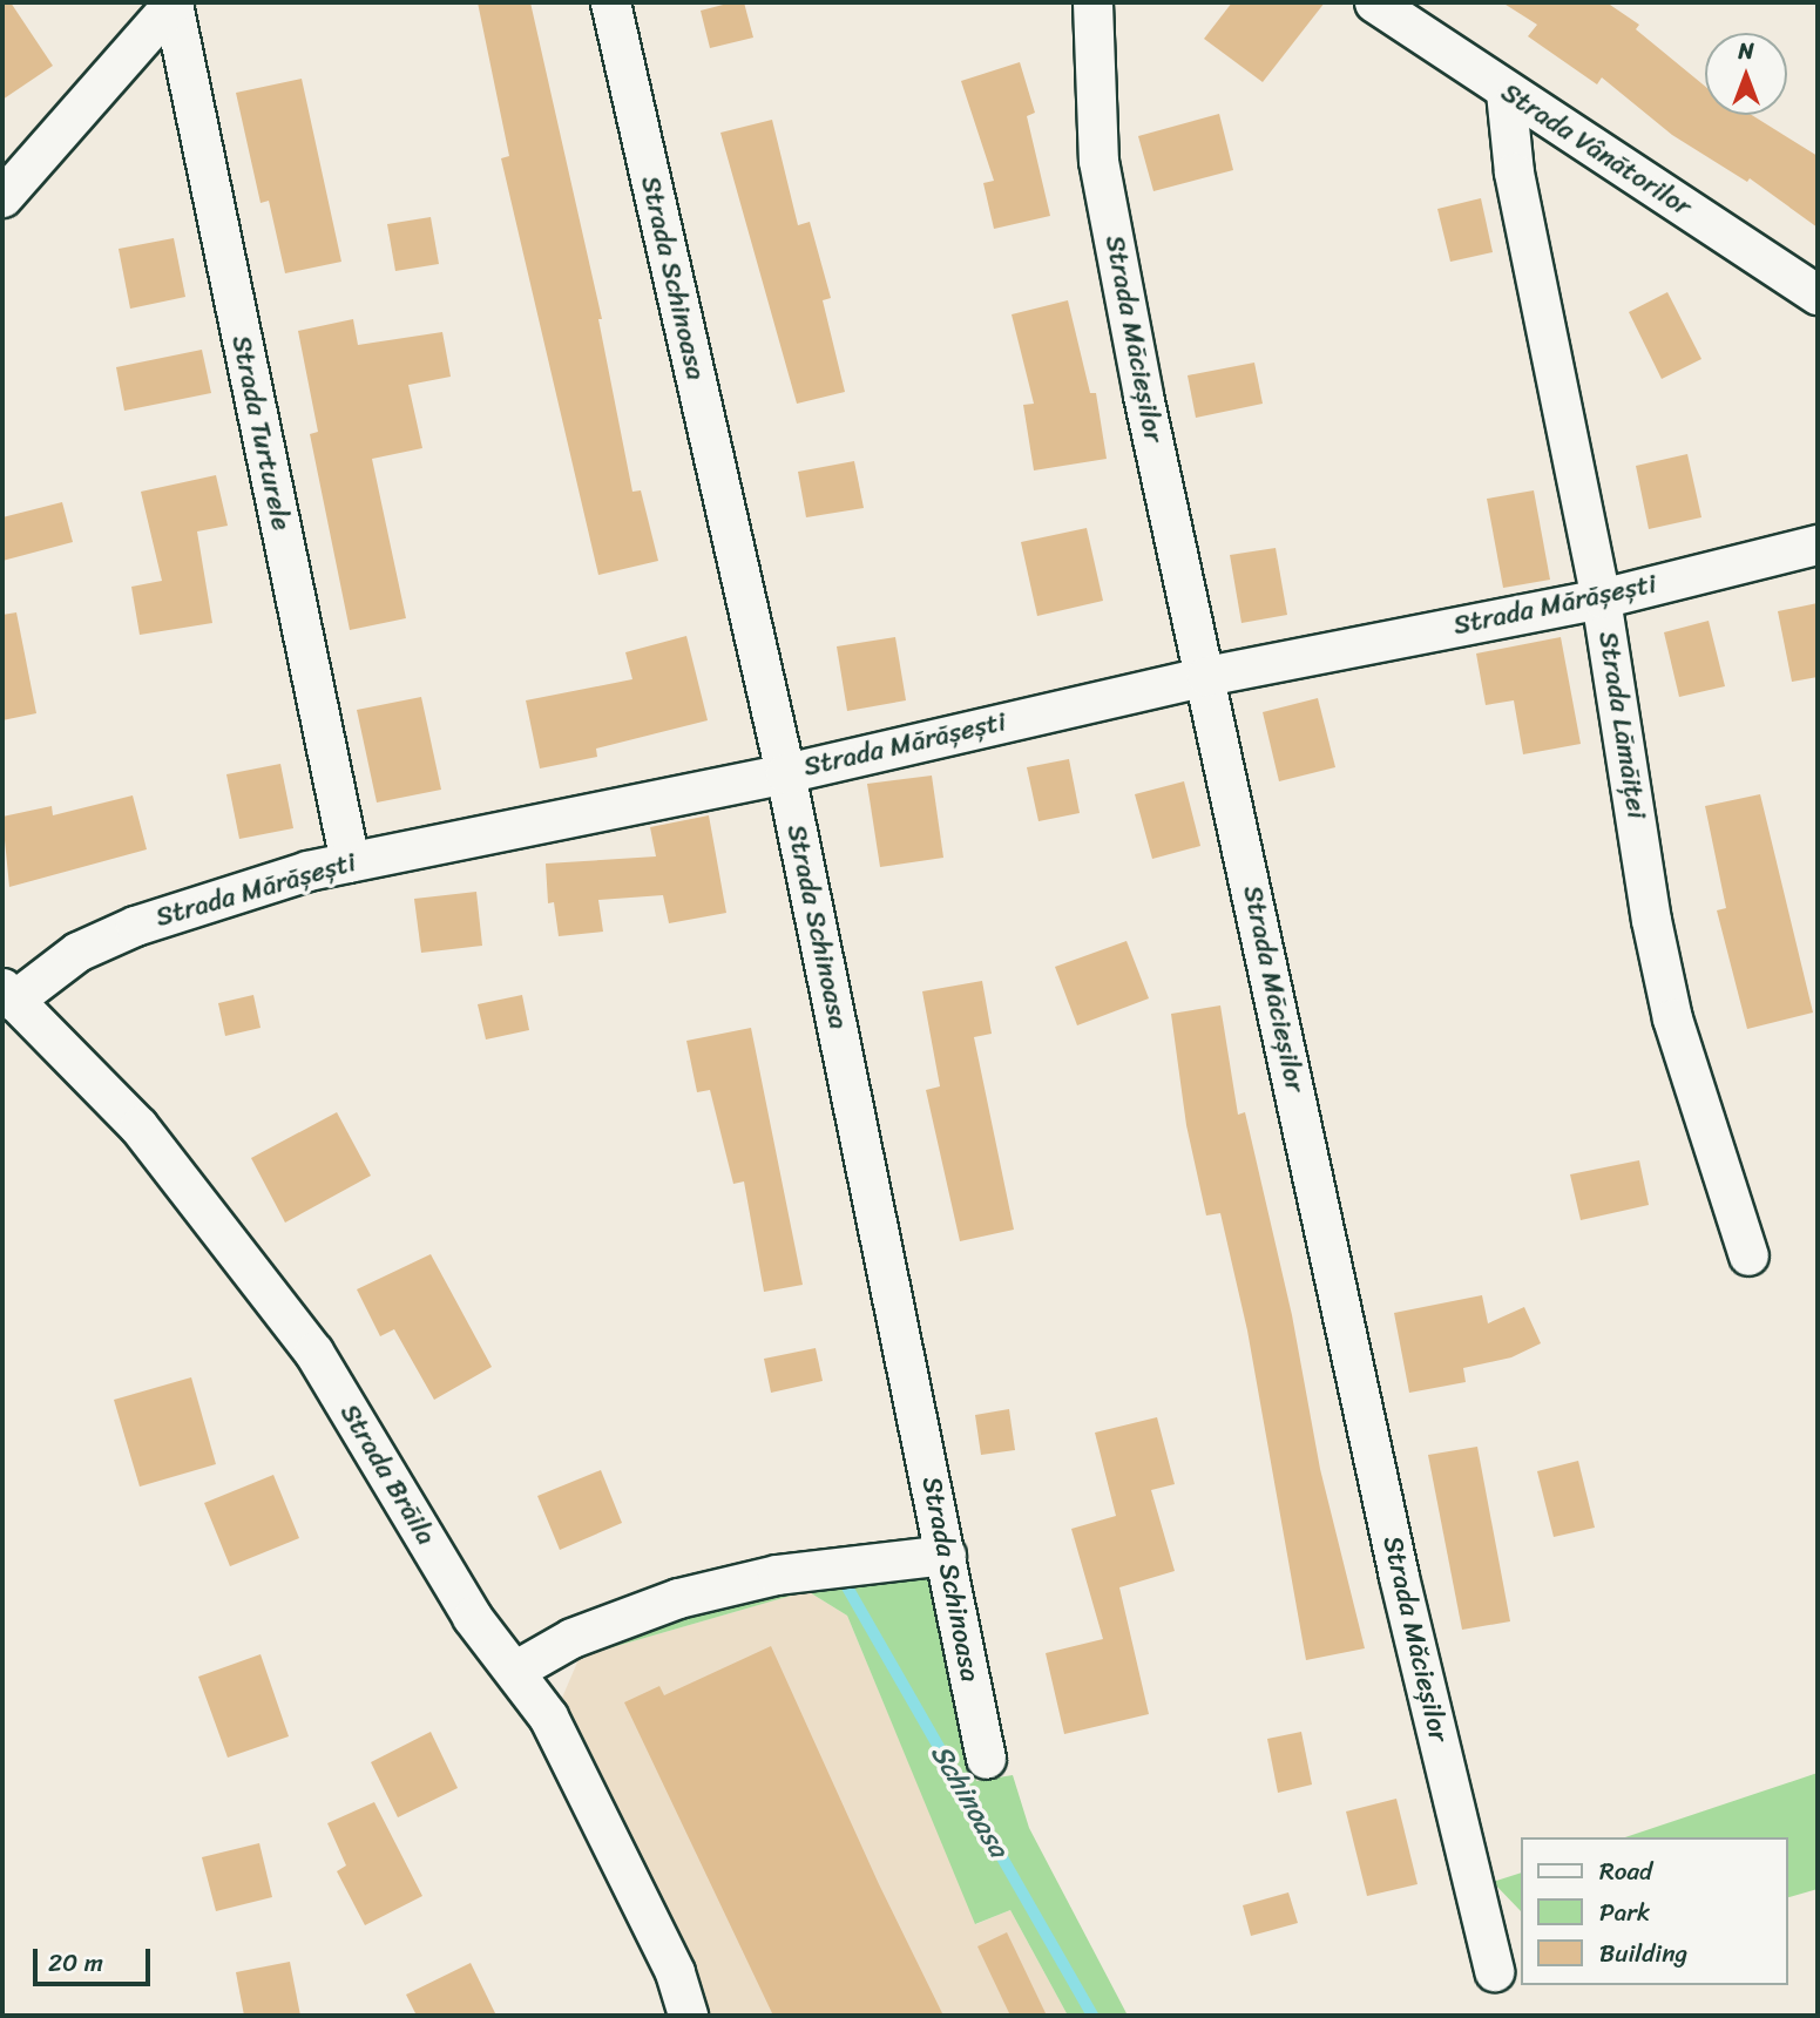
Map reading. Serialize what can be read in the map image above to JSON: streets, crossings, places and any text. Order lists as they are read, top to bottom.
{
  "streets": {
    "street": [
      "Strada Vânătorilor",
      "Strada Schinoasa",
      "Strada Măcieșilor",
      "Strada Turturele",
      "Strada Mărășești",
      "Strada Lămăiței",
      "Strada Brăila"
    ]
  },
  "crossings": [
    ["Strada Vânătorilor", "Strada Lămăiței"],
    ["Strada Schinoasa", "Strada Mărășești"],
    ["Strada Măcieșilor", "Strada Mărășești"],
    ["Strada Turturele", "Strada Mărășești"],
    ["Strada Mărășești", "Strada Lămăiței"],
    ["Strada Mărășești", "Strada Brăila"]
  ],
  "water": ["Schinoasa"],
  "legend": ["Road", "Park", "Building"],
  "scale_bar": "20 m",
  "north": "top"
}
